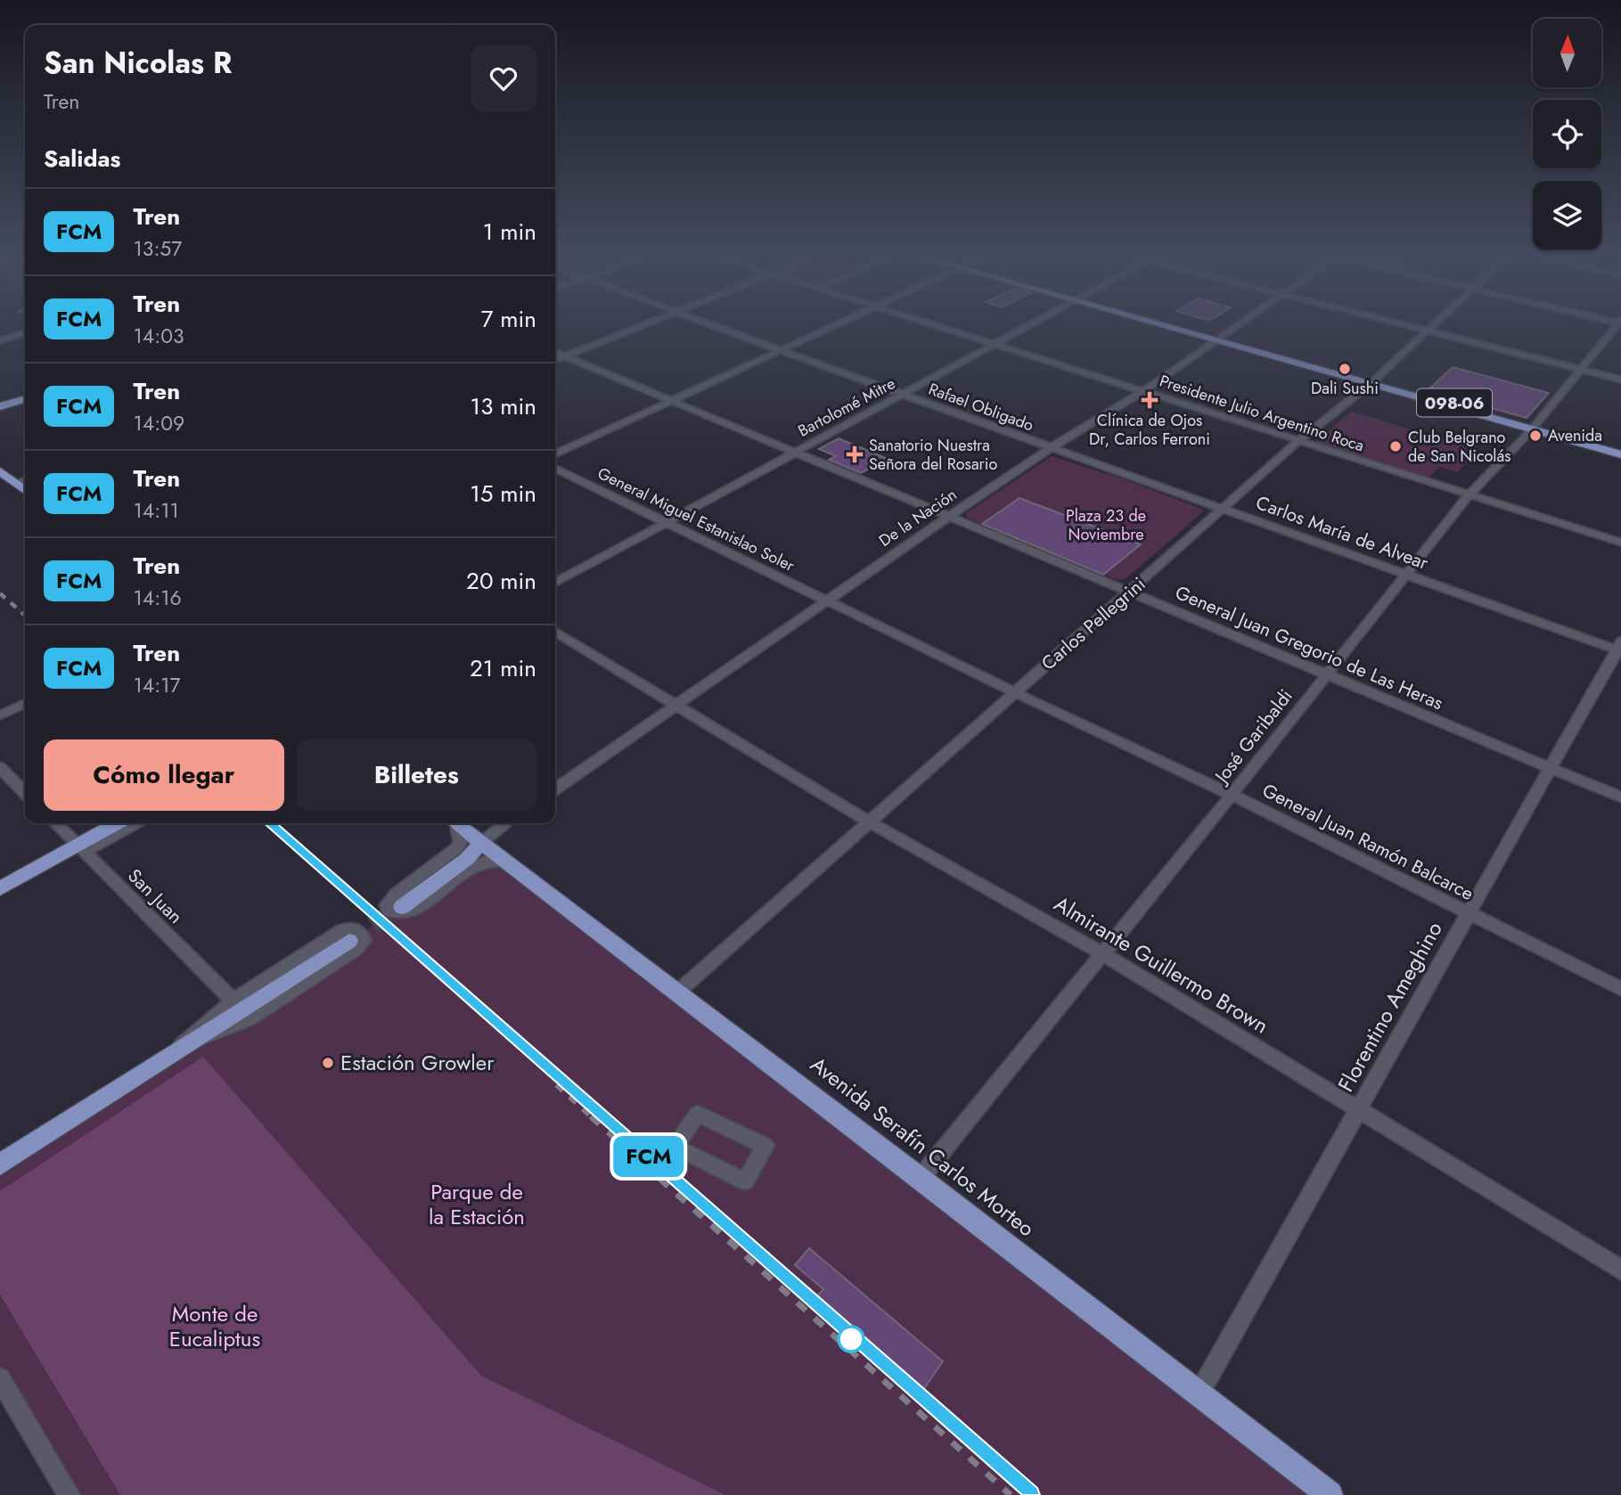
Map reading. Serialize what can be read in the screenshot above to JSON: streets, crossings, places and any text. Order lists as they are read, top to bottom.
{
  "streets": {
    "main road": ["098-06", "Avenida Serafín Carlos Morteo"],
    "street": [
      "Bartolomé Mitre",
      "Rafael Obligado",
      "Presidente Julio Argentino Roca",
      "De la Nación",
      "General Miguel Estanislao Soler",
      "Carlos María de Alvear",
      "Carlos Pellegrini",
      "General Juan Gregorio de Las Heras",
      "José Garibaldi",
      "General Juan Ramón Balcarce",
      "San Juan",
      "Almirante Guillermo Brown",
      "Florentino Ameghino"
    ]
  },
  "crossings": [
    ["098-06", "De la Nación"],
    ["098-06", "Carlos Pellegrini"],
    ["098-06", "José Garibaldi"],
    ["Bartolomé Mitre", "Rafael Obligado"],
    ["Bartolomé Mitre", "Presidente Julio Argentino Roca"],
    ["Bartolomé Mitre", "General Miguel Estanislao Soler"],
    ["Bartolomé Mitre", "General Juan Gregorio de Las Heras"],
    ["Rafael Obligado", "De la Nación"],
    ["Rafael Obligado", "Carlos María de Alvear"],
    ["Presidente Julio Argentino Roca", "De la Nación"],
    ["Presidente Julio Argentino Roca", "Carlos Pellegrini"],
    ["Presidente Julio Argentino Roca", "José Garibaldi"],
    ["De la Nación", "General Miguel Estanislao Soler"],
    ["De la Nación", "Carlos María de Alvear"],
    ["De la Nación", "General Juan Gregorio de Las Heras"],
    ["De la Nación", "General Juan Ramón Balcarce"],
    ["De la Nación", "Almirante Guillermo Brown"],
    ["General Miguel Estanislao Soler", "General Juan Ramón Balcarce"],
    ["Carlos María de Alvear", "Carlos Pellegrini"],
    ["Carlos María de Alvear", "José Garibaldi"],
    ["Carlos María de Alvear", "Florentino Ameghino"],
    ["Carlos Pellegrini", "General Juan Gregorio de Las Heras"],
    ["Carlos Pellegrini", "General Juan Ramón Balcarce"],
    ["Carlos Pellegrini", "Almirante Guillermo Brown"],
    ["Carlos Pellegrini", "Avenida Serafín Carlos Morteo"],
    ["General Juan Gregorio de Las Heras", "José Garibaldi"],
    ["General Juan Gregorio de Las Heras", "Florentino Ameghino"],
    ["José Garibaldi", "General Juan Ramón Balcarce"],
    ["José Garibaldi", "Almirante Guillermo Brown"],
    ["José Garibaldi", "Avenida Serafín Carlos Morteo"],
    ["General Juan Ramón Balcarce", "Florentino Ameghino"],
    ["Almirante Guillermo Brown", "Florentino Ameghino"],
    ["Florentino Ameghino", "Avenida Serafín Carlos Morteo"]
  ],
  "parks": ["Plaza 23 de Noviembre", "Parque de la Estación", "Monte de Eucaliptus"],
  "places": {
    "other": [
      "Dali Sushi",
      "Avenida",
      "Club Belgrano de San Nicolás",
      "Estación Growler"
    ],
    "health": ["Clínica de Ojos Dr, Carlos Ferroni", "Sanatorio Nuestra Señora del Rosario"]
  },
  "north": "top",
  "page": {
    "on_map": "FCM",
    "heading": [
      ["San Nicolas R", "Tren"],
      "Salidas"
    ],
    "list": [
      {
        "mark": "FCM",
        "name": "Tren",
        "note": "13:57",
        "value": "1 min"
      },
      {
        "mark": "FCM",
        "name": "Tren",
        "note": "14:03",
        "value": "7 min"
      },
      {
        "mark": "FCM",
        "name": "Tren",
        "note": "14:09",
        "value": "13 min"
      },
      {
        "mark": "FCM",
        "name": "Tren",
        "note": "14:11",
        "value": "15 min"
      },
      {
        "mark": "FCM",
        "name": "Tren",
        "note": "14:16",
        "value": "20 min"
      },
      {
        "mark": "FCM",
        "name": "Tren",
        "note": "14:17",
        "value": "21 min"
      }
    ],
    "buttons": ["Cómo llegar", "Billetes"]
  }
}
